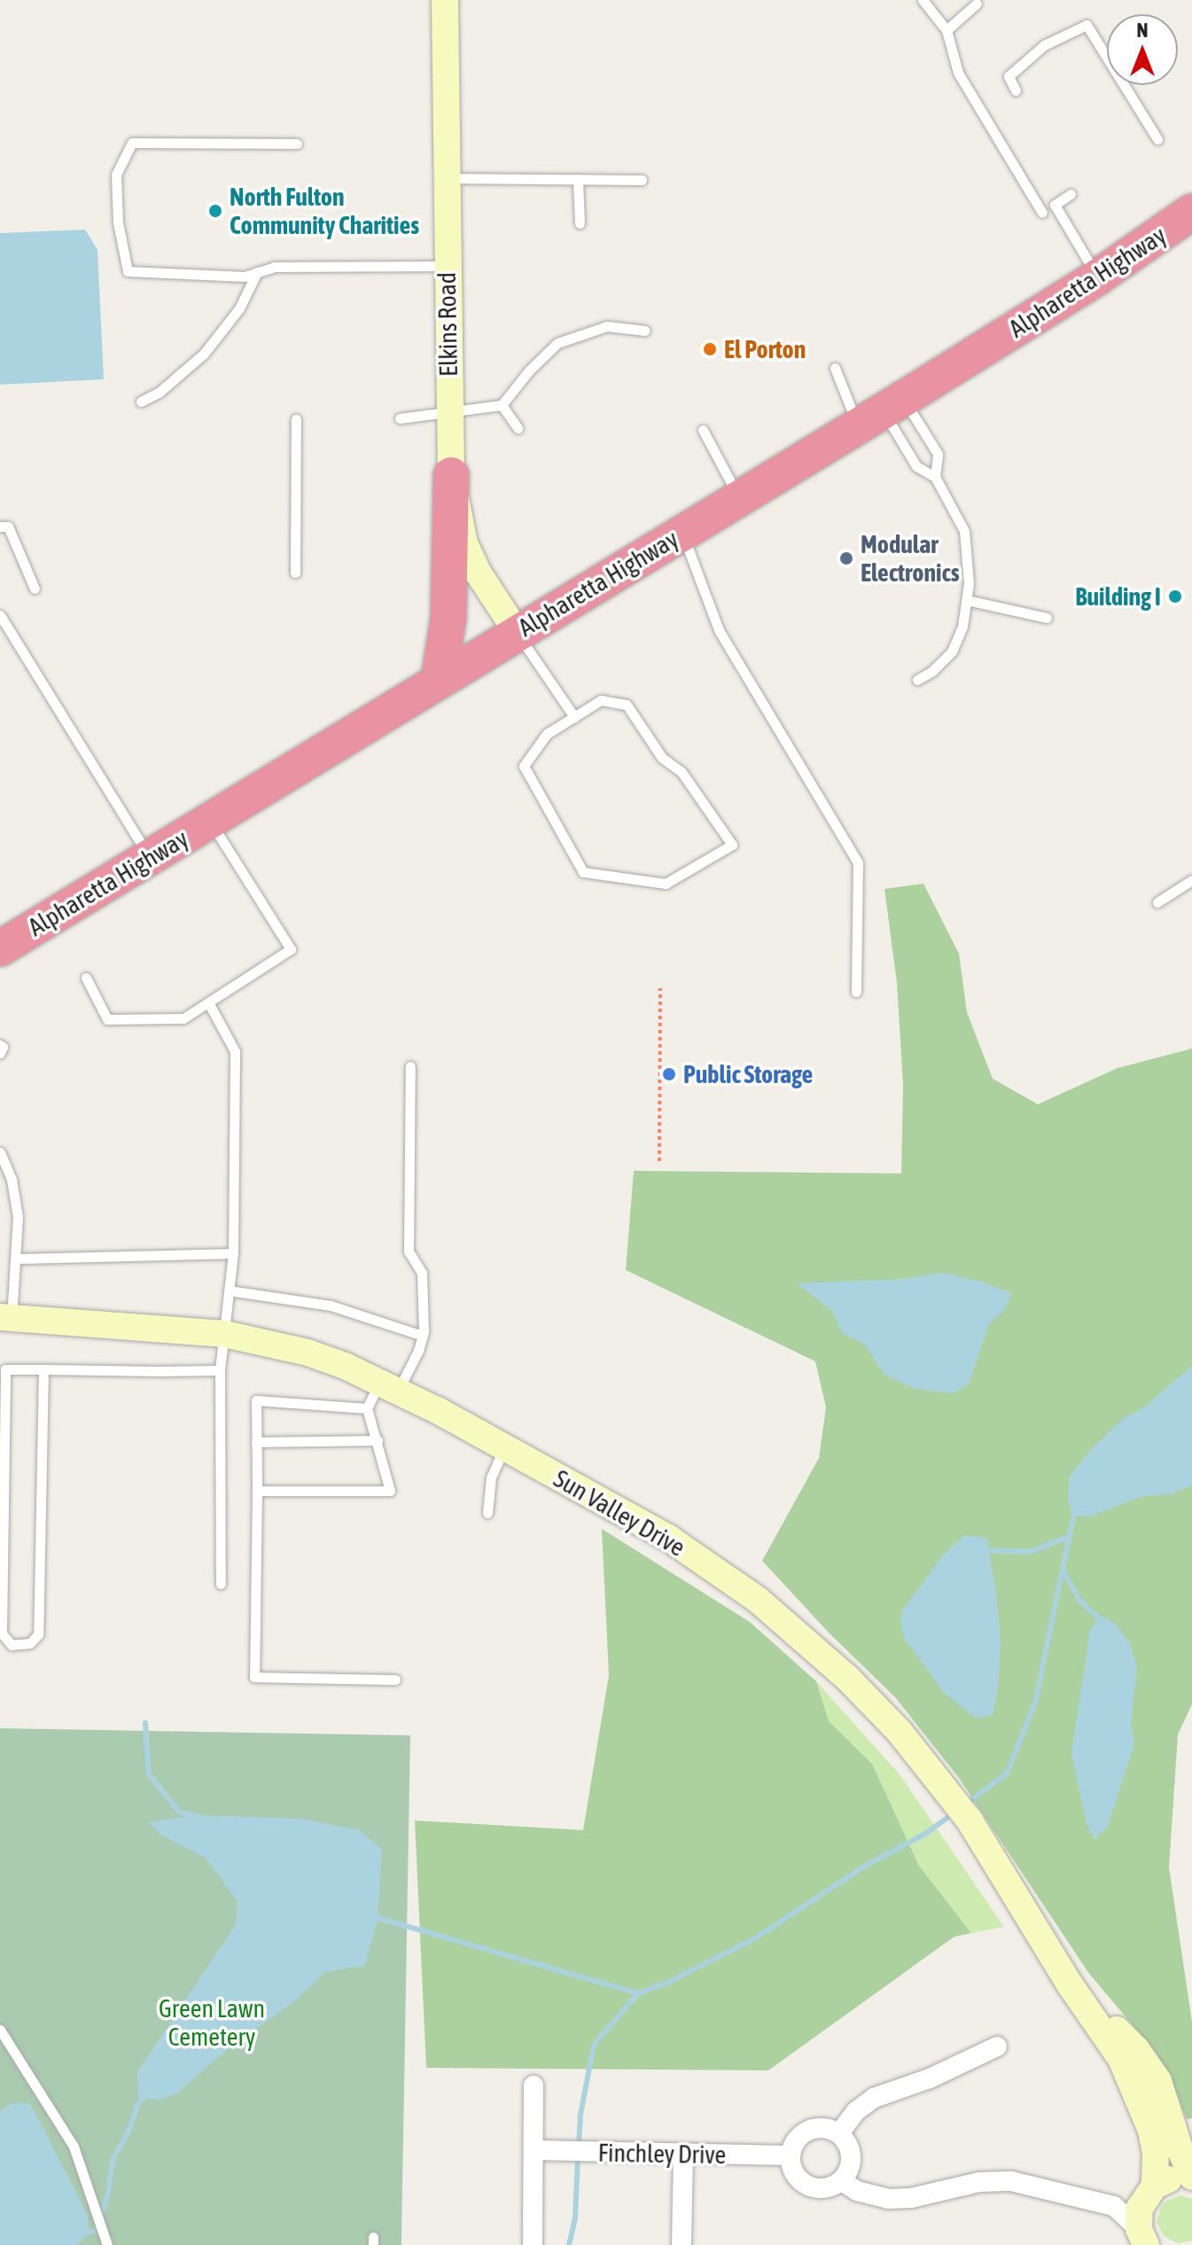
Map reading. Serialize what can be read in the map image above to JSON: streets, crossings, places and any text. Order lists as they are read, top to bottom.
{
  "streets": {
    "highway": ["Alpharetta Highway"],
    "street": ["Elkins Road", "Sun Valley Drive", "Finchley Drive"]
  },
  "crossings": [
    ["Alpharetta Highway", "Elkins Road"]
  ],
  "parks": ["Green Lawn Cemetery"],
  "places": [
    "North Fulton Community Charities",
    "El Porton",
    "Modular Electronics",
    "Building I",
    "Public Storage"
  ],
  "north": "top"
}
